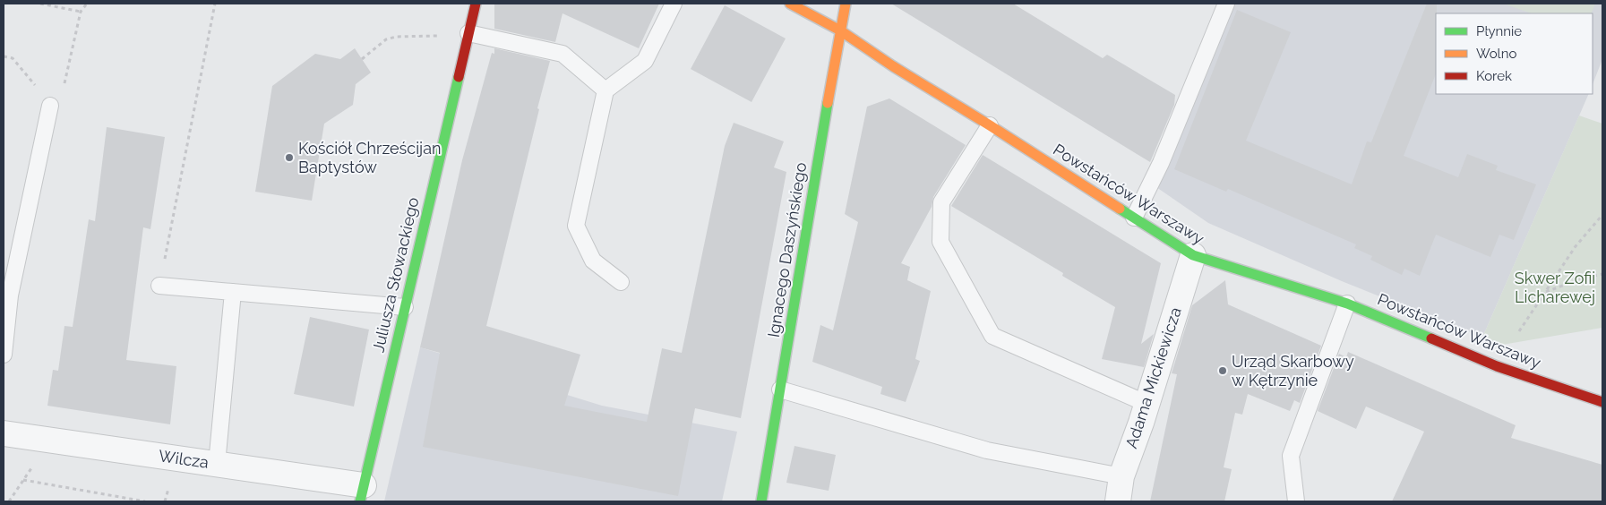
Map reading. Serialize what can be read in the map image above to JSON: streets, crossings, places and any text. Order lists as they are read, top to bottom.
{
  "streets": {
    "street": [
      "Powstańców Warszawy",
      "Ignacego Daszyńskiego",
      "Juliusza Słowackiego",
      "Adama Mickiewicza",
      "Wilcza"
    ]
  },
  "crossings": [
    ["Powstańców Warszawy", "Ignacego Daszyńskiego"],
    ["Powstańców Warszawy", "Adama Mickiewicza"],
    ["Juliusza Słowackiego", "Wilcza"]
  ],
  "parks": ["Skwer Zofii Licharewej"],
  "places": ["Kościół Chrześcijan Baptystów", "Urząd Skarbowy w Kętrzynie"],
  "legend": ["Płynnie", "Wolno", "Korek"]
}
